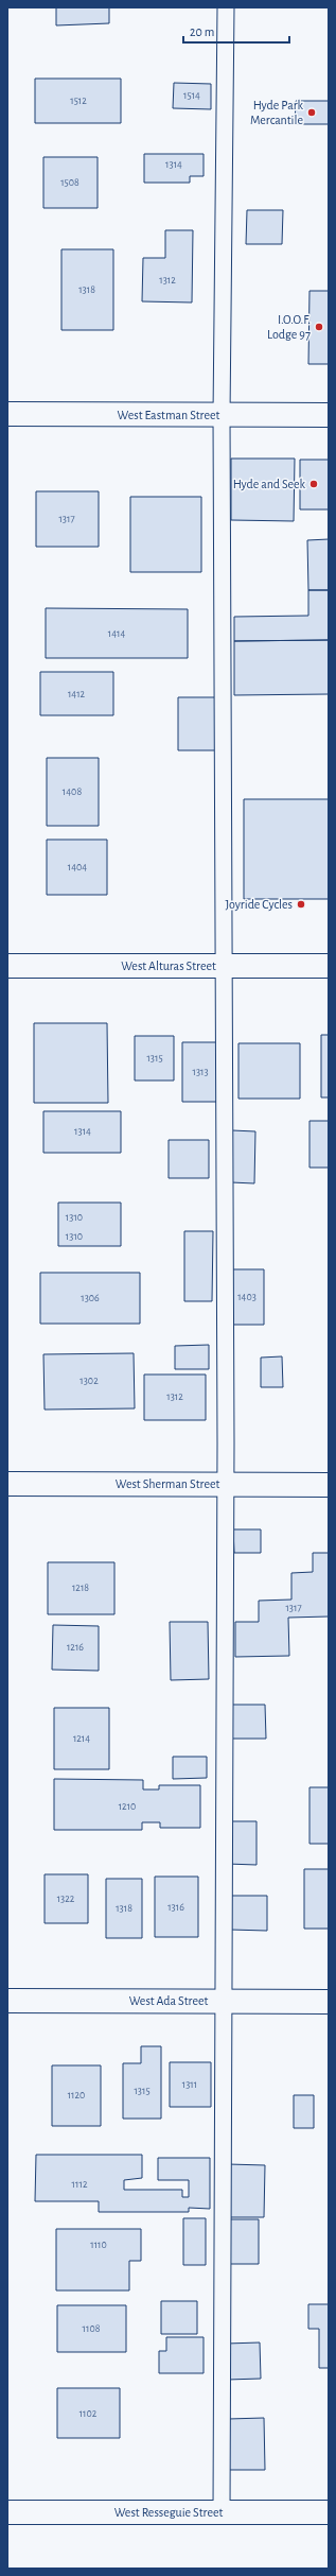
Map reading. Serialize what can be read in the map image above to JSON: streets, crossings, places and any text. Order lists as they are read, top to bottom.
{
  "streets": {
    "street": [
      "West Eastman Street",
      "West Alturas Street",
      "West Sherman Street",
      "West Ada Street",
      "West Resseguie Street"
    ]
  },
  "places": [
    "Hyde Park Mercantile",
    "I.O.O.F. Lodge 97",
    "Hyde and Seek",
    "Joyride Cycles"
  ],
  "house_numbers": [
    "1514",
    "1512",
    "1314",
    "1508",
    "1312",
    "1318",
    "1317",
    "1414",
    "1412",
    "1408",
    "1404",
    "1315",
    "1313",
    "1314",
    "1310",
    "1310",
    "1403",
    "1306",
    "1302",
    "1312",
    "1218",
    "1317",
    "1216",
    "1214",
    "1210",
    "1322",
    "1316",
    "1318",
    "1311",
    "1315",
    "1120",
    "1112",
    "1110",
    "1108",
    "1102"
  ],
  "scale_bar": "20 m"
}
